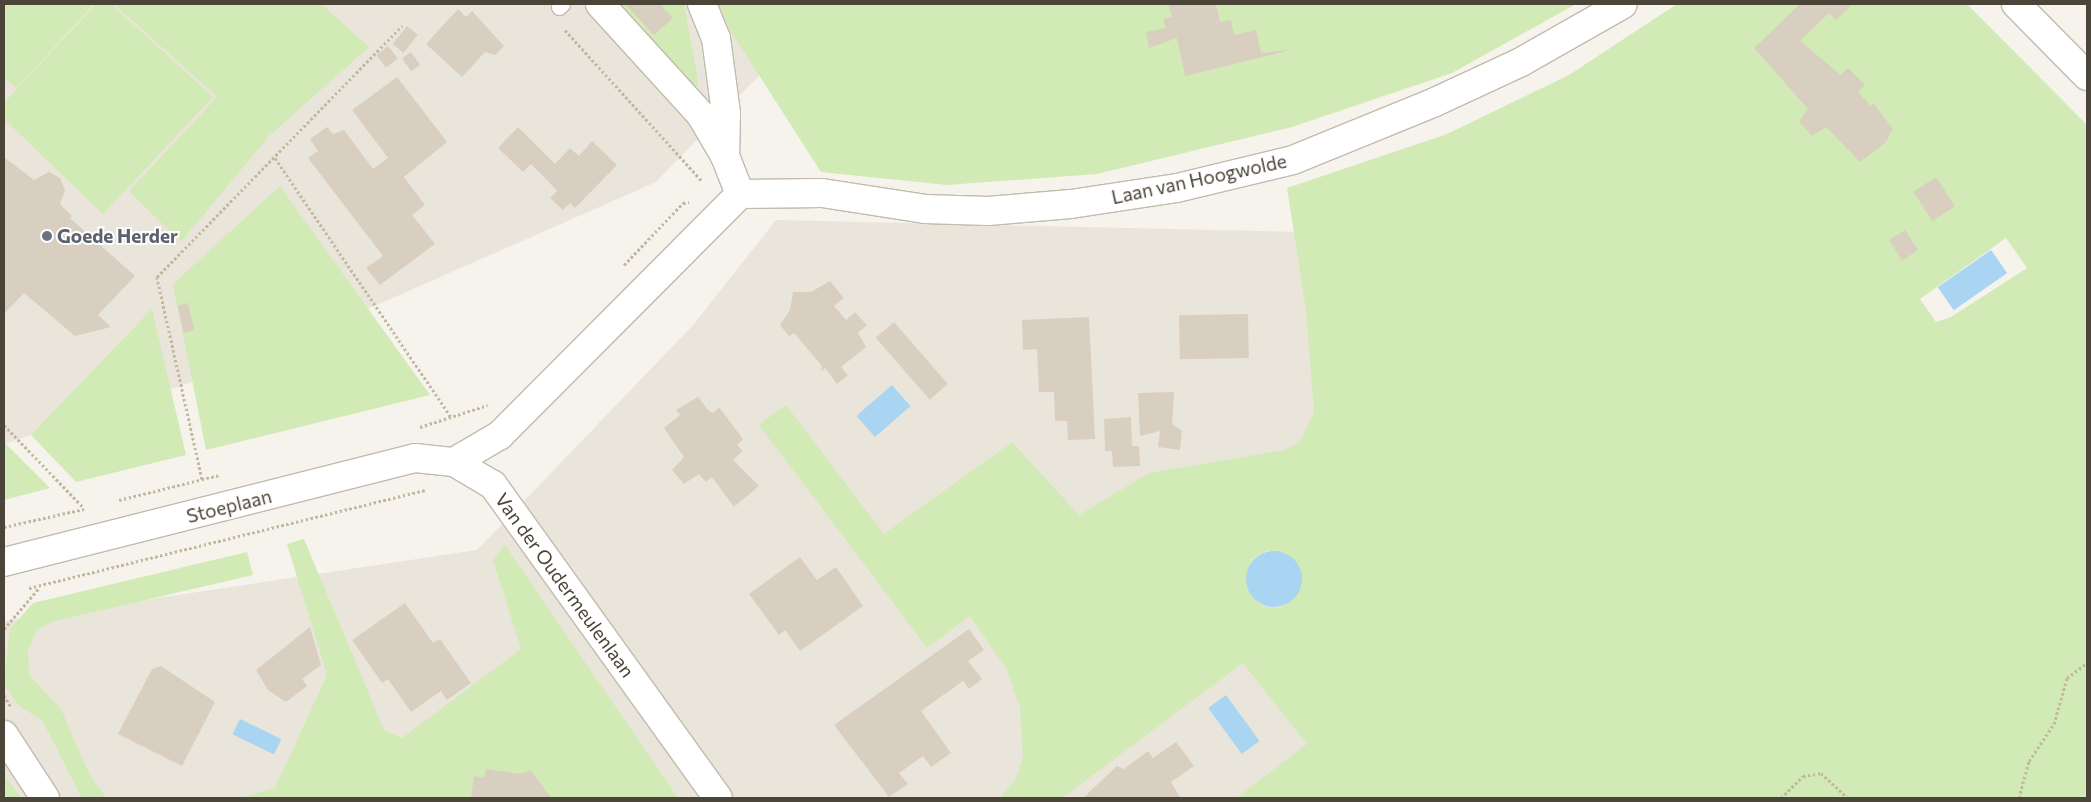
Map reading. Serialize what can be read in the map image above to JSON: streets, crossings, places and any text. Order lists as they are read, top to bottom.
{
  "streets": {
    "street": ["Laan van Hoogwolde", "Stoeplaan", "Van der Oudermeulenlaan"]
  },
  "crossings": [
    ["Stoeplaan", "Van der Oudermeulenlaan"]
  ],
  "places": ["Goede Herder"]
}
